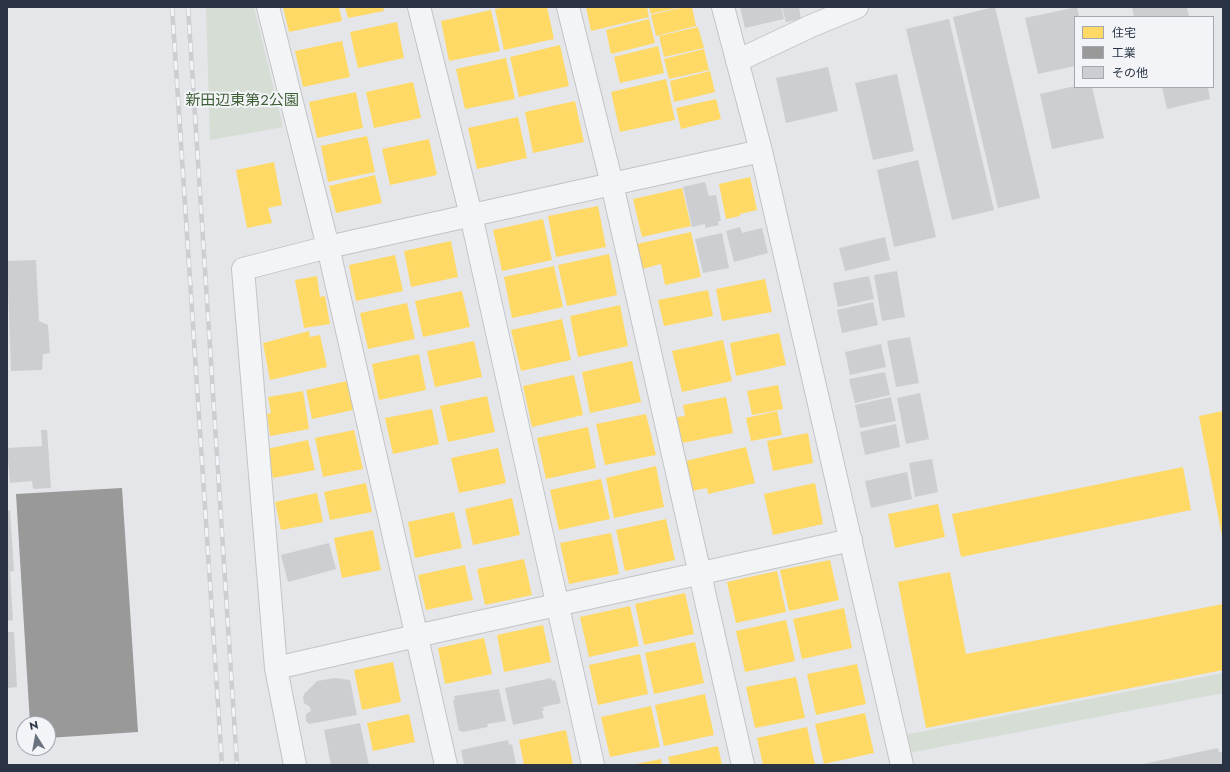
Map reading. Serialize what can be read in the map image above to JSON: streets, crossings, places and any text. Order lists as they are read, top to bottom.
{
  "parks": ["新田辺東第2公園"],
  "legend": ["住宅", "工業", "その他"],
  "north": "top"
}
